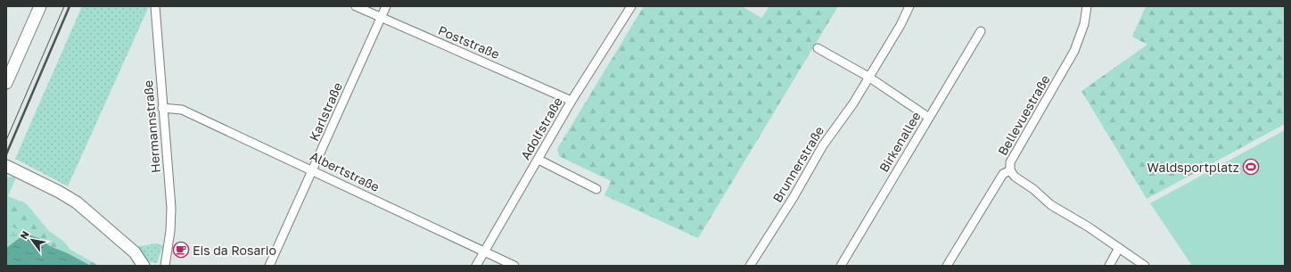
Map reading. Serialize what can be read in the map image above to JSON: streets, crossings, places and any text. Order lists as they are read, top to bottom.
{
  "streets": {
    "street": [
      "Poststraße",
      "Karlstraße",
      "Bellevuestraße",
      "Hermannstraße",
      "Adolfstraße",
      "Birkenallee",
      "Brunnerstraße",
      "Albertstraße"
    ]
  },
  "crossings": [
    ["Poststraße", "Karlstraße"],
    ["Poststraße", "Adolfstraße"],
    ["Karlstraße", "Albertstraße"],
    ["Hermannstraße", "Albertstraße"],
    ["Adolfstraße", "Albertstraße"]
  ],
  "places": {
    "sports": ["Waldsportplatz"],
    "cafe": ["Eis da Rosario"]
  },
  "north": "top left"
}
